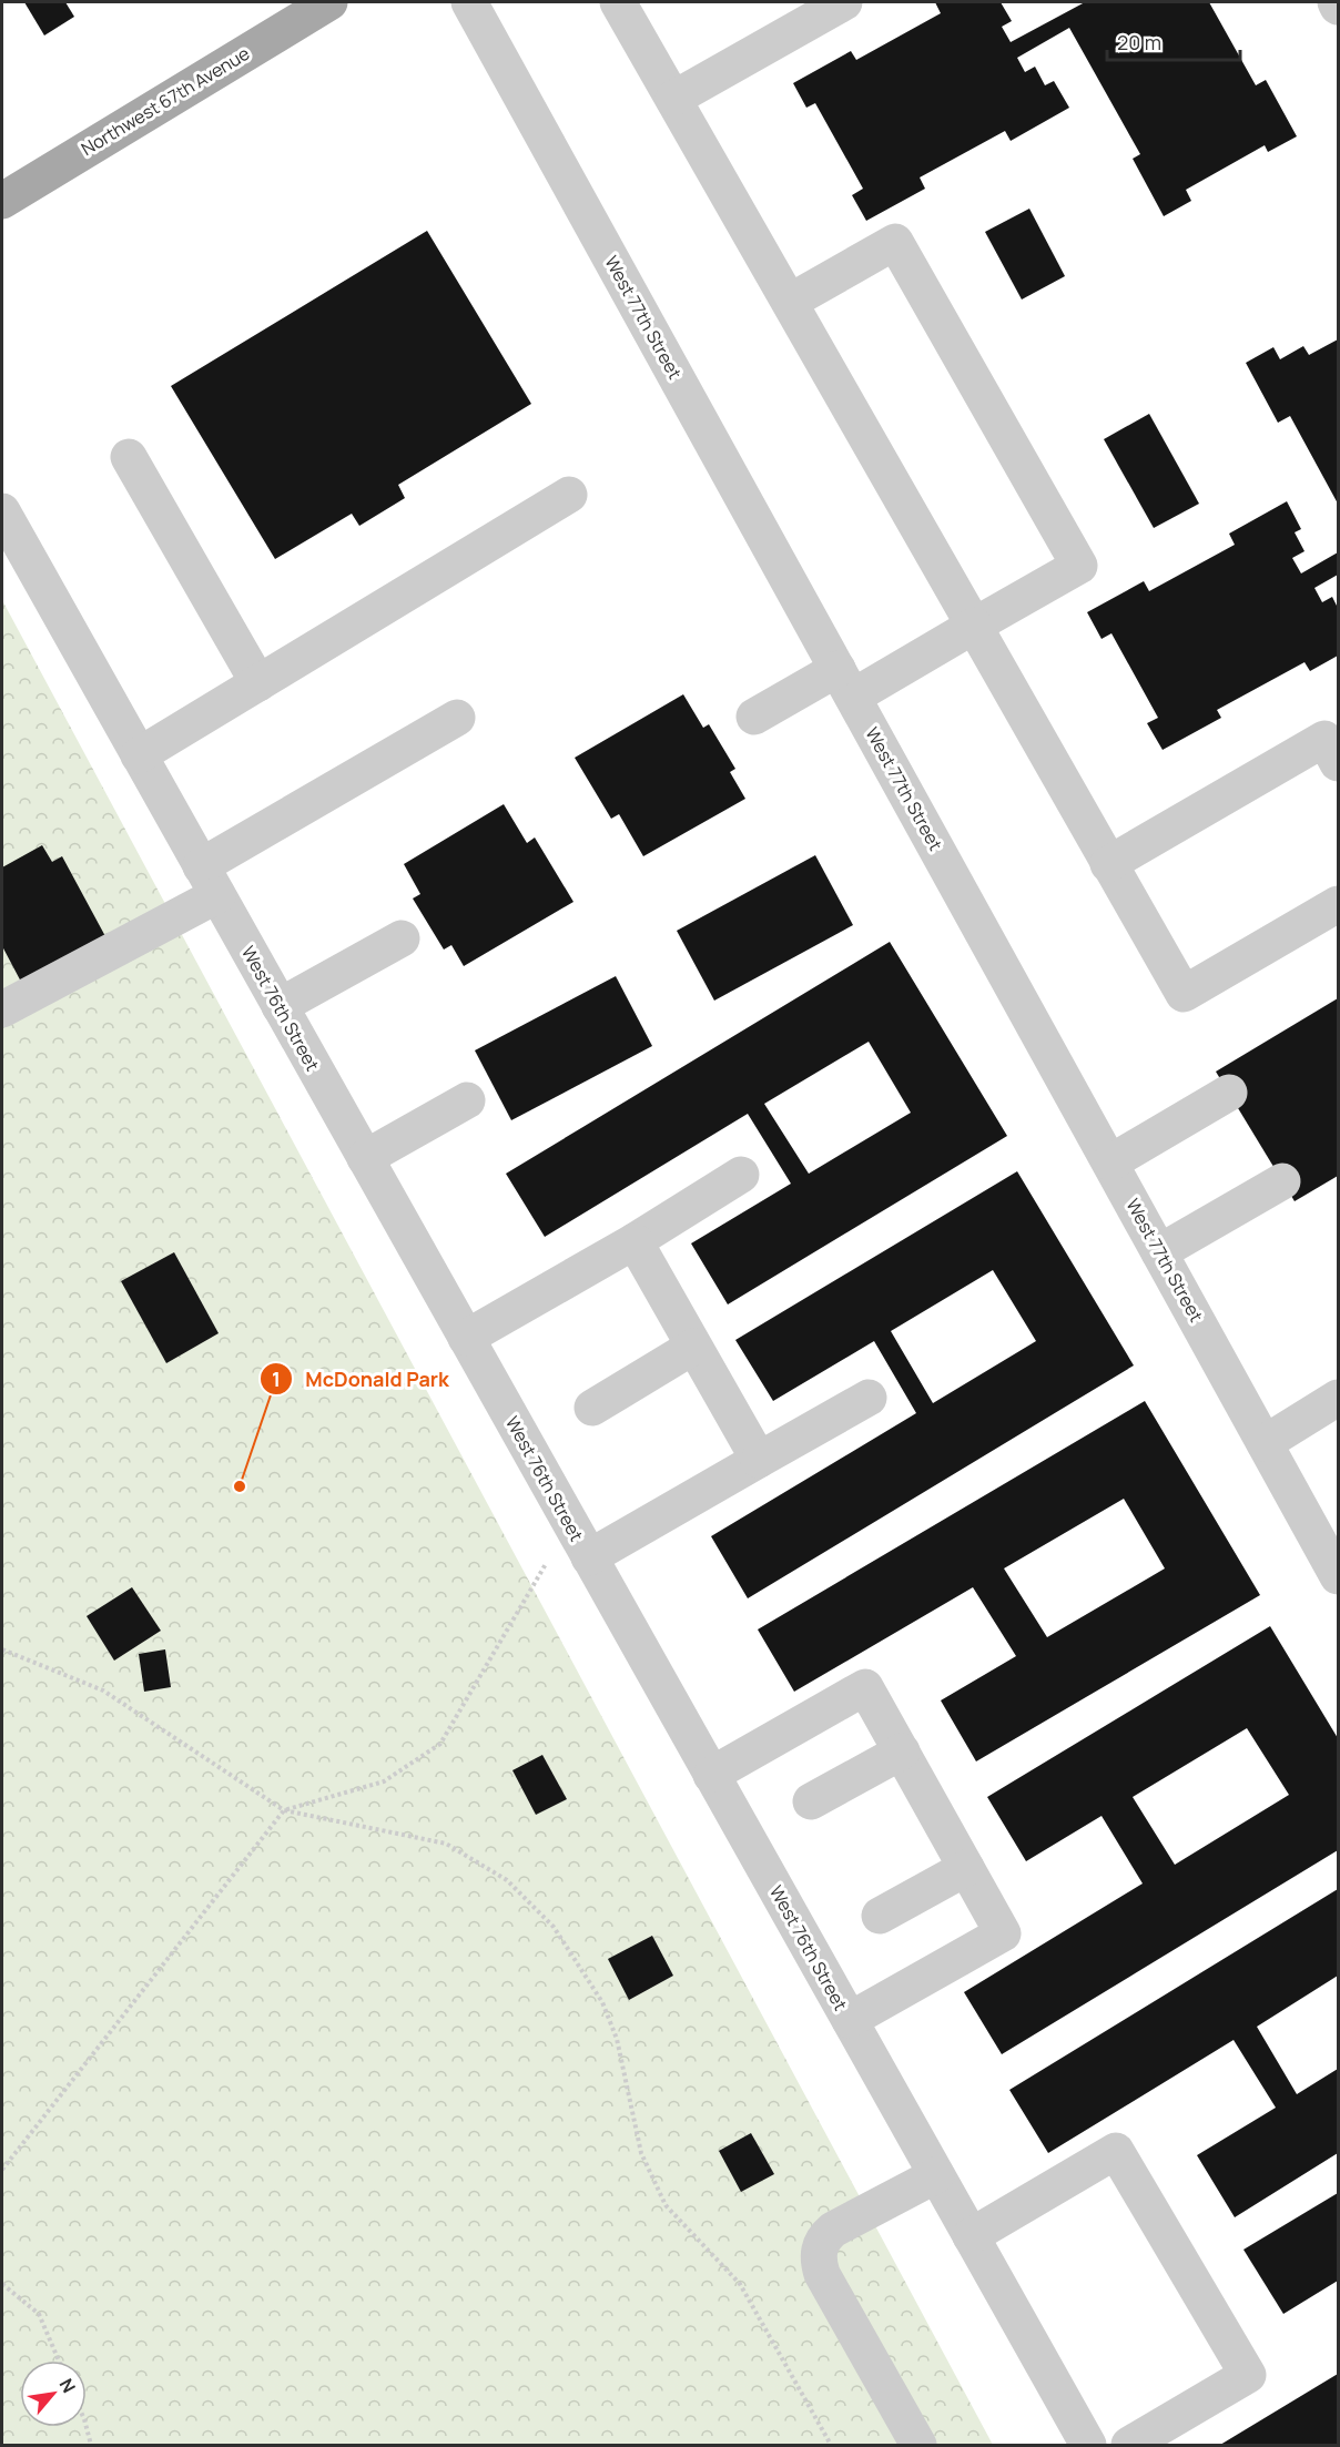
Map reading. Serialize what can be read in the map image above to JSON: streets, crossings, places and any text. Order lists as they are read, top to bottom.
{
  "streets": {
    "main road": ["Northwest 67th Avenue"],
    "street": ["West 77th Street", "West 76th Street"]
  },
  "places": ["McDonald Park"],
  "scale_bar": "20 m",
  "north": "top right"
}
